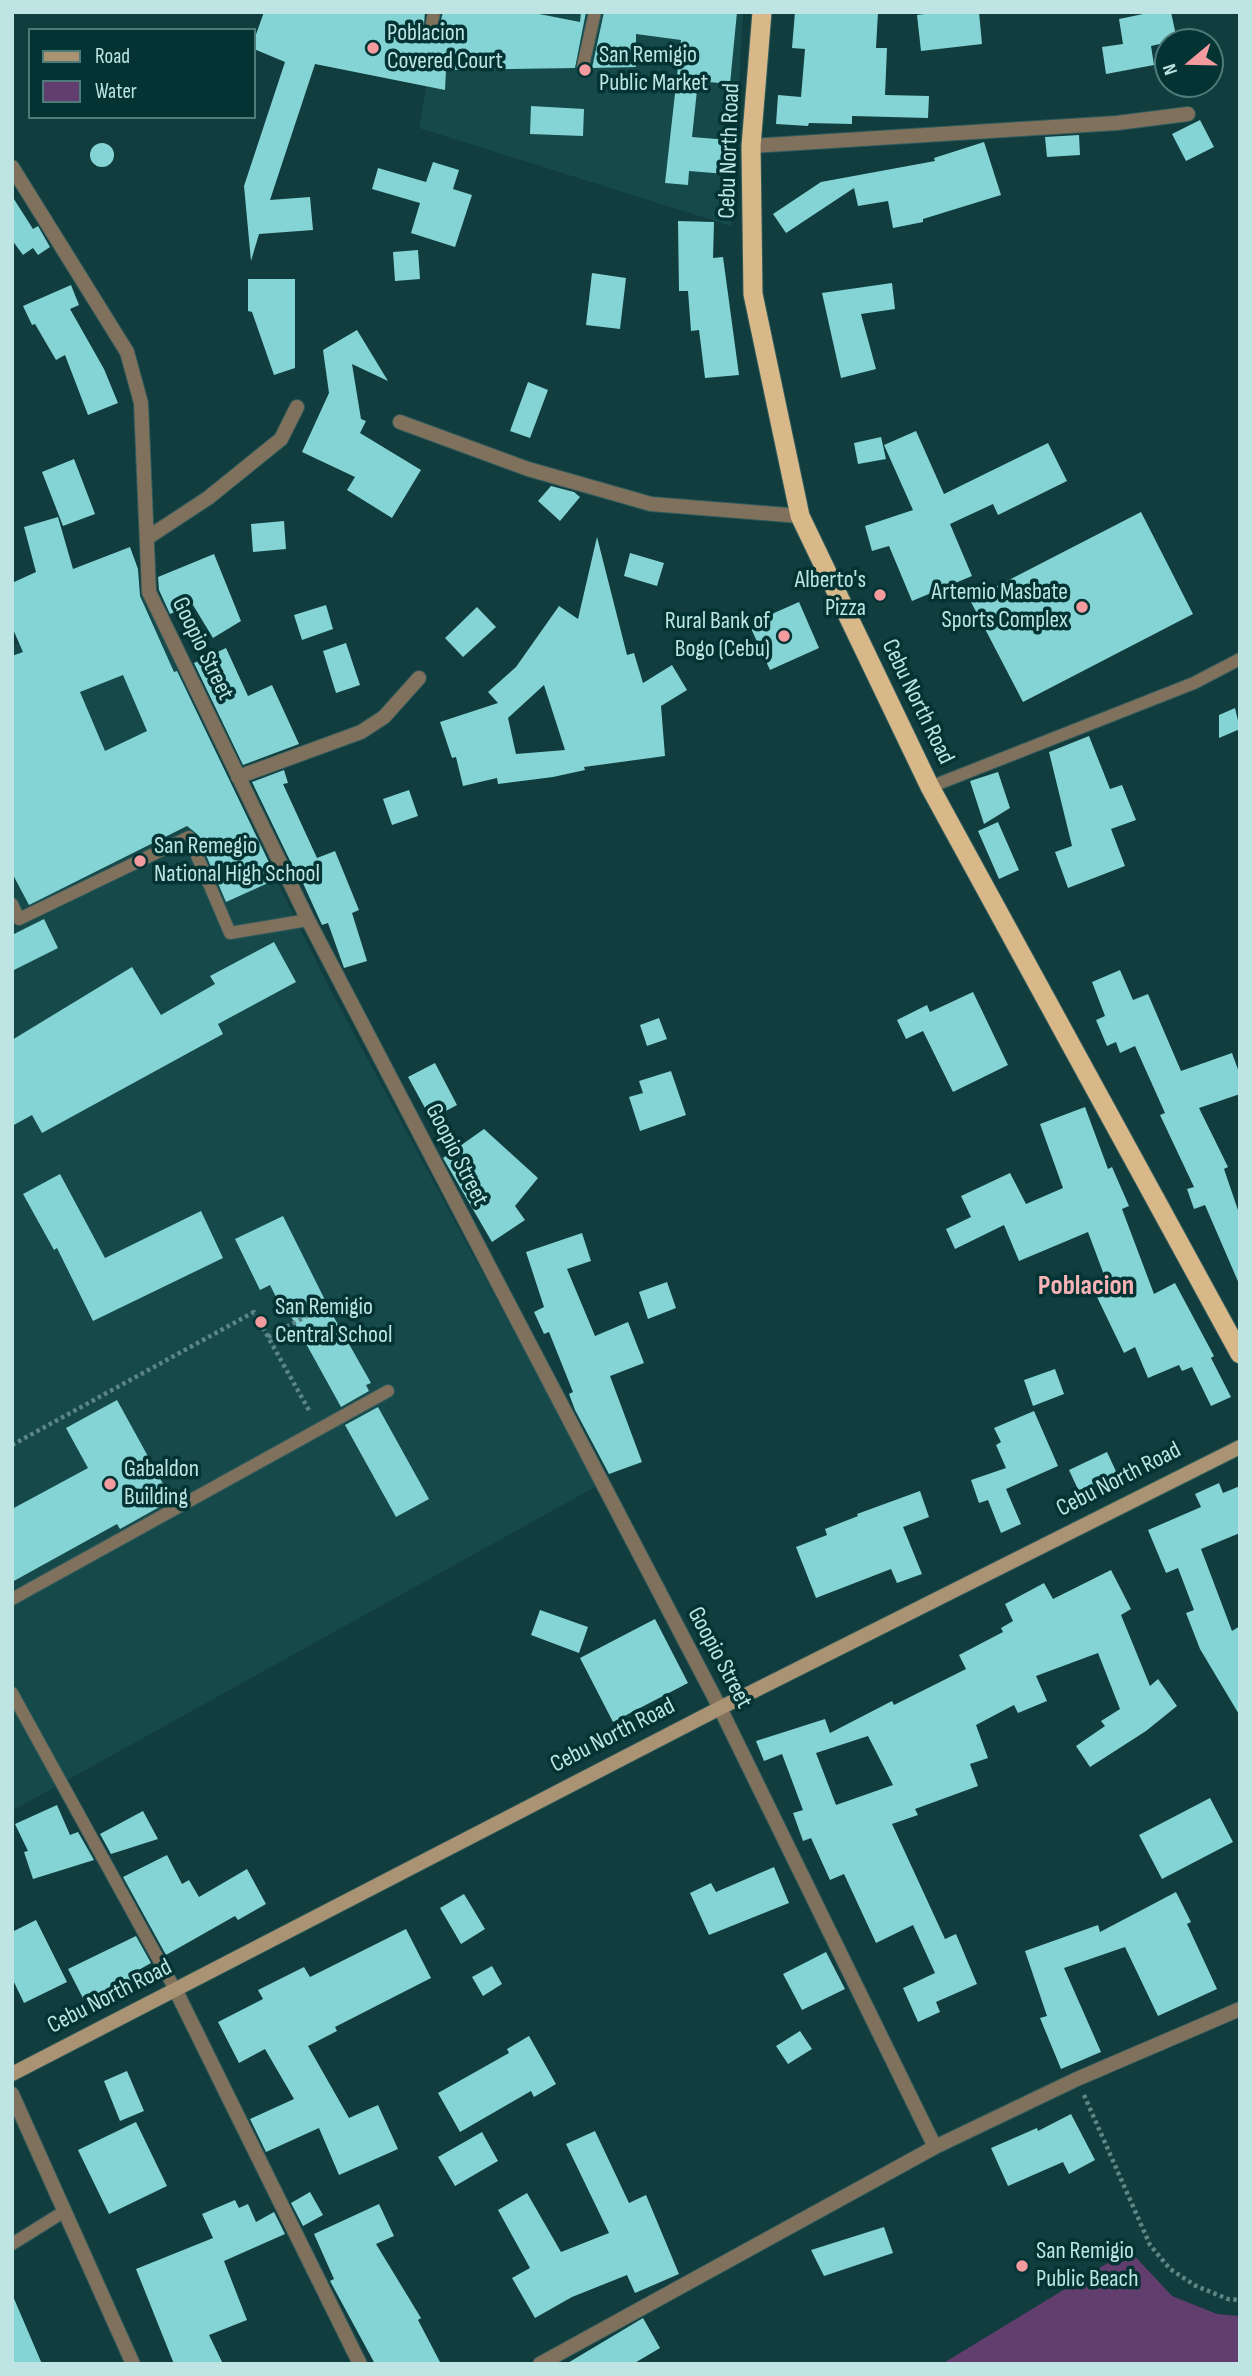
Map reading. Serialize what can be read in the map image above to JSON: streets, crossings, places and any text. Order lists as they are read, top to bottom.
{
  "streets": {
    "highway": ["Cebu North Road"],
    "street": ["Goopio Street"]
  },
  "crossings": [
    ["Cebu North Road", "Goopio Street"]
  ],
  "districts": ["Poblacion"],
  "places": [
    "Poblacion Covered Court",
    "San Remigio Public Market",
    "Alberto's Pizza",
    "Artemio Masbate Sports Complex",
    "Rural Bank of Bogo (Cebu)",
    "San Remegio National High School",
    "San Remigio Central School",
    "Gabaldon Building",
    "San Remigio Public Beach"
  ],
  "legend": ["Road", "Water"],
  "north": "left"
}
